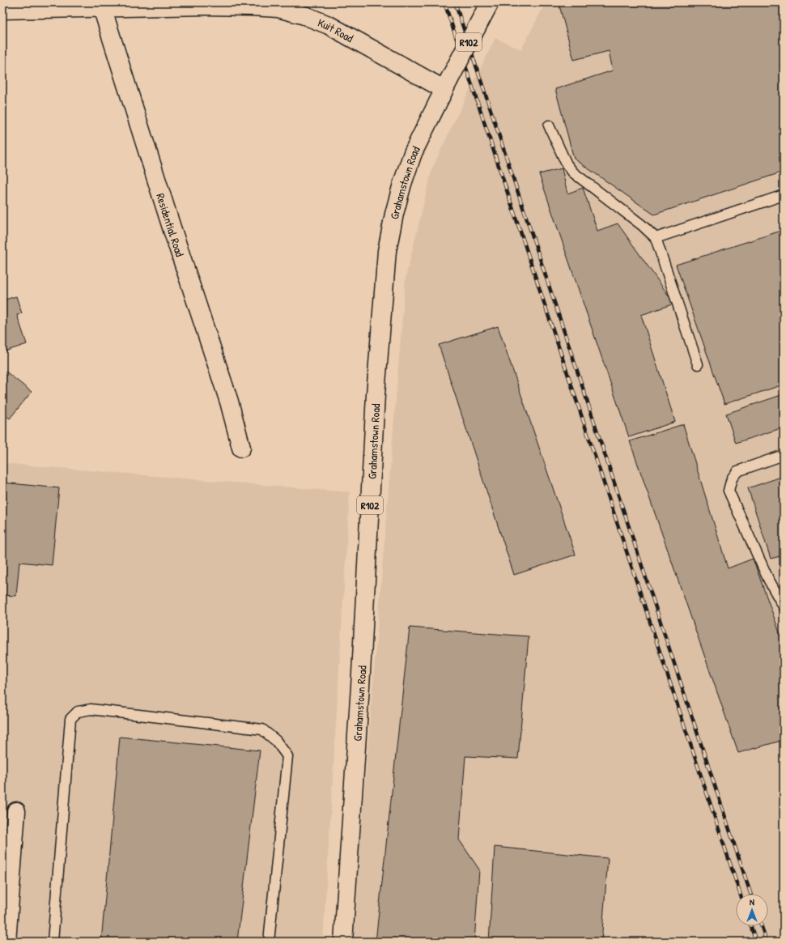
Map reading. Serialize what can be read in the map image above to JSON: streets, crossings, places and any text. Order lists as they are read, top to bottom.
{
  "streets": {
    "street": [
      "Kuit Road",
      "R102",
      "Grahamstown Road",
      "Residential Road"
    ]
  },
  "crossings": [
    ["Kuit Road", "Grahamstown Road"],
    ["Kuit Road", "Residential Road"]
  ],
  "north": "top"
}
